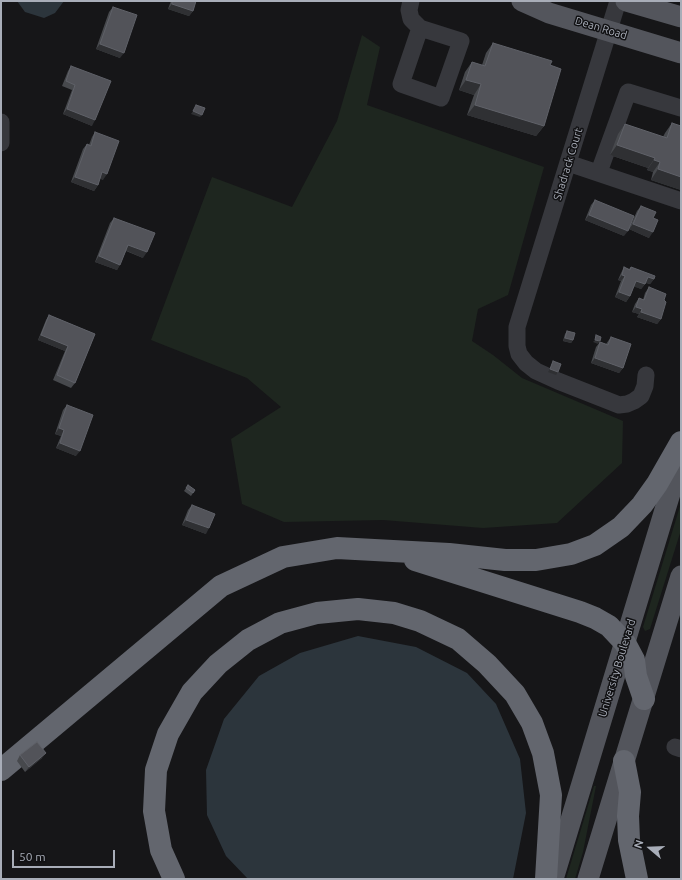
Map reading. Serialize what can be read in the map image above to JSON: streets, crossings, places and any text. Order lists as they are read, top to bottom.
{
  "streets": {
    "main road": ["Dean Road", "University Boulevard"],
    "street": ["Shadrack Court"]
  },
  "crossings": [
    ["Dean Road", "Shadrack Court"]
  ],
  "scale_bar": "50 m",
  "north": "left"
}
